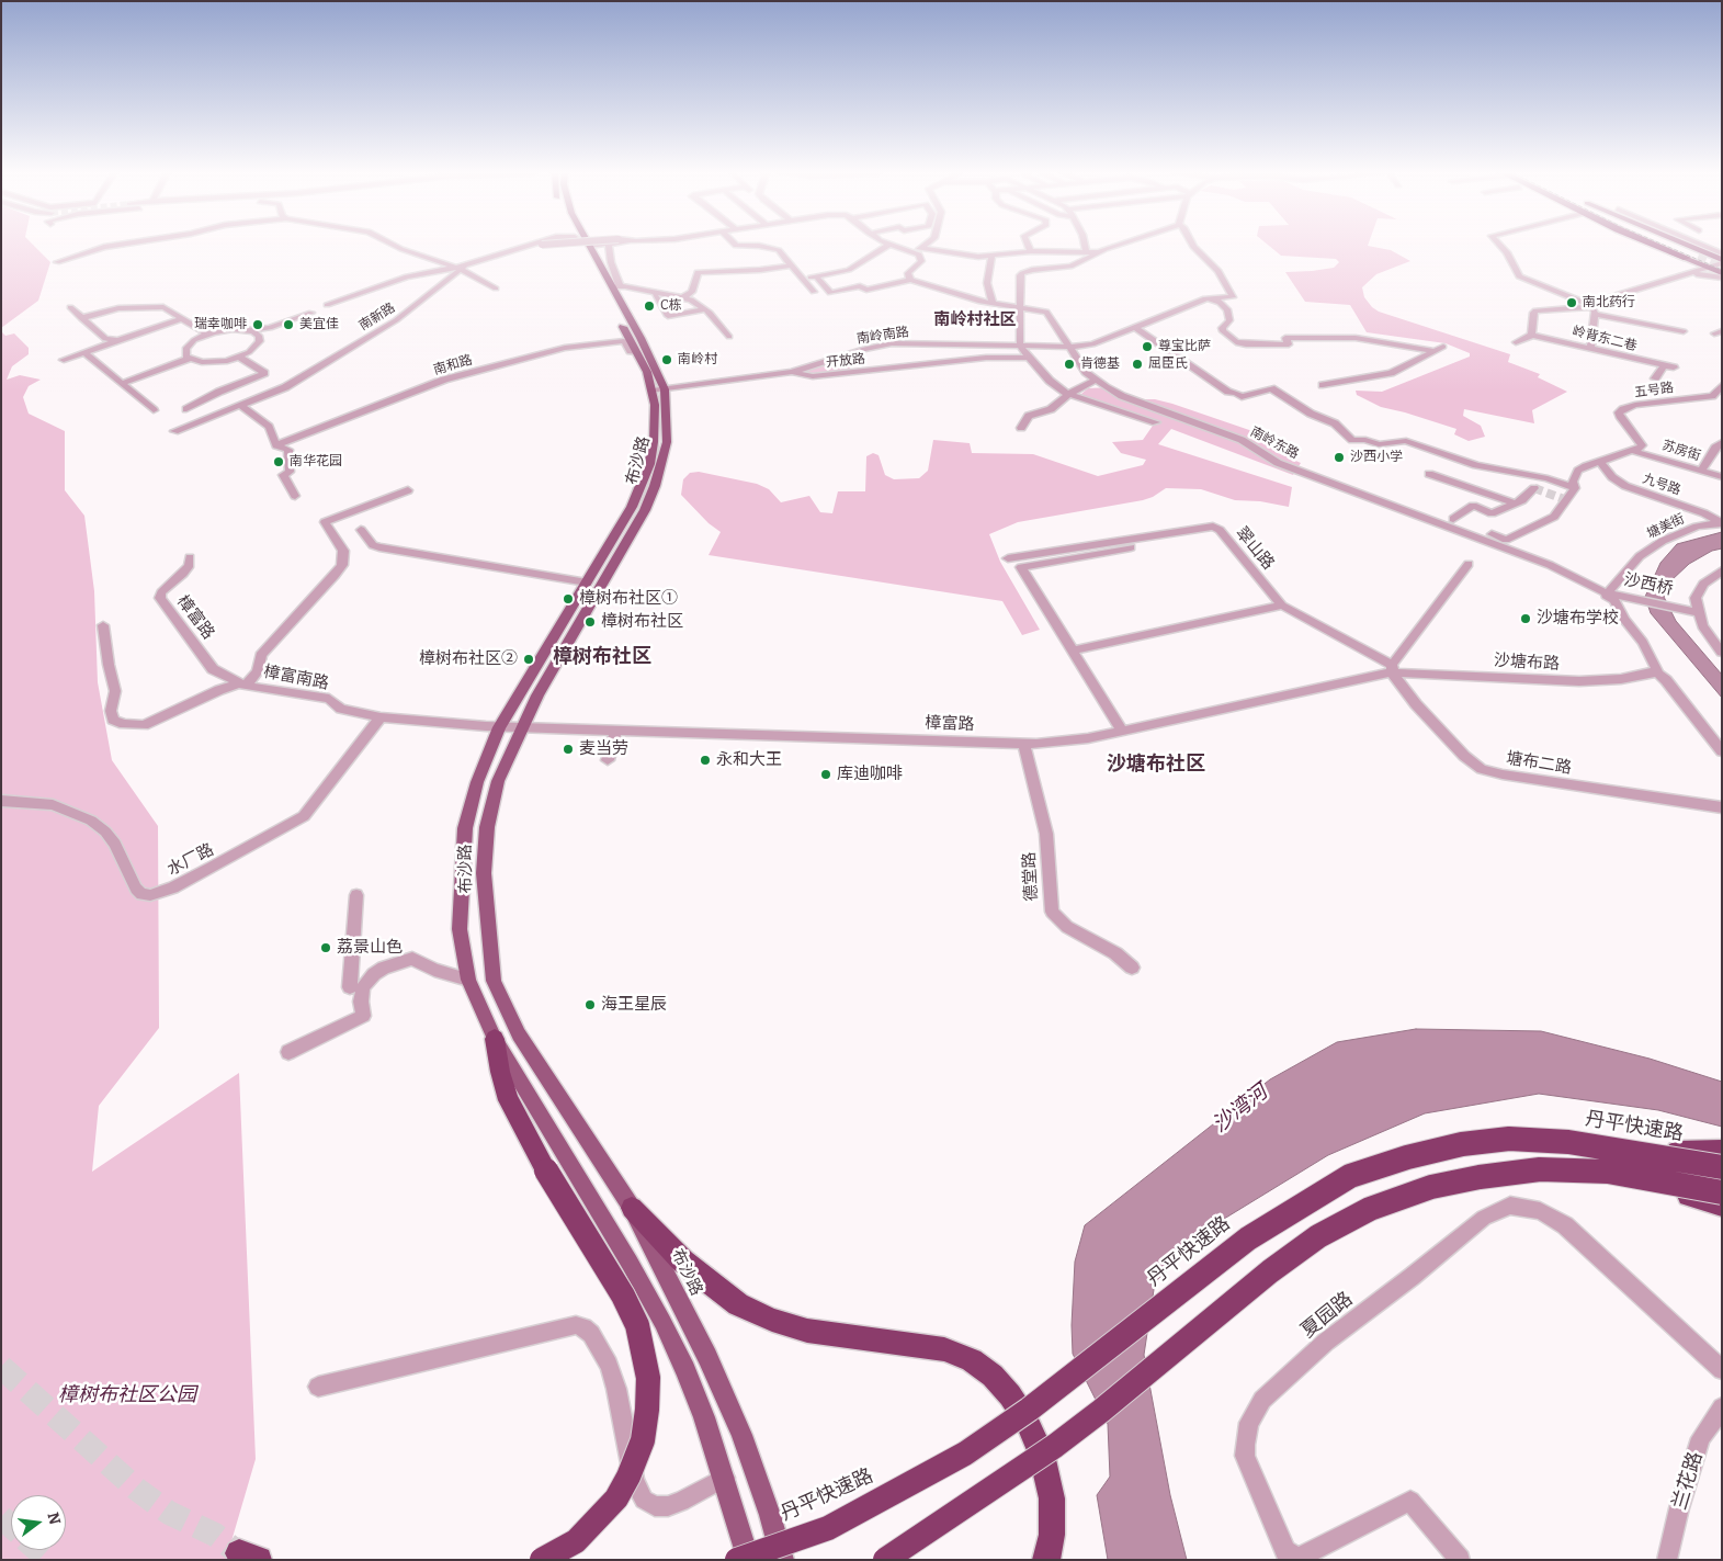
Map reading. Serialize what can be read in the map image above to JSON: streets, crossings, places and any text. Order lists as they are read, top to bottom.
{
  "streets": {
    "highway": ["丹平快速路"],
    "main road": ["布沙路"],
    "street": [
      "南新路",
      "南岭南路",
      "岭背东二巷",
      "开放路",
      "南和路",
      "五号路",
      "南岭东路",
      "苏房街",
      "九号路",
      "塘美街",
      "翠山路",
      "沙西桥",
      "樟富路",
      "沙塘布路",
      "樟富南路",
      "塘布二路",
      "水厂路",
      "德堂路",
      "夏园路",
      "兰花路"
    ]
  },
  "crossings": [
    ["南岭南路", "开放路"],
    ["南岭南路", "南岭东路"],
    ["开放路", "布沙路"],
    ["南和路", "布沙路"],
    ["五号路", "苏房街"],
    ["南岭东路", "塘美街"],
    ["南岭东路", "沙西桥"],
    ["布沙路", "樟富路"],
    ["布沙路", "樟富南路"],
    ["九号路", "塘美街"],
    ["塘美街", "沙西桥"],
    ["翠山路", "樟富路"],
    ["翠山路", "沙塘布路"],
    ["翠山路", "塘布二路"],
    ["樟富路", "沙塘布路"],
    ["樟富路", "樟富南路"],
    ["樟富路", "塘布二路"],
    ["樟富路", "德堂路"],
    ["沙塘布路", "塘布二路"],
    ["樟富南路", "水厂路"]
  ],
  "districts": ["南岭村社区", "樟树布社区", "沙塘布社区"],
  "water": ["沙湾河"],
  "parks": ["樟树布社区公园"],
  "places": [
    "南北药行",
    "C栋",
    "瑞幸咖啡",
    "美宜佳",
    "尊宝比萨",
    "南岭村",
    "肯德基",
    "屈臣氏",
    "沙西小学",
    "南华花园",
    "樟树布社区①",
    "沙塘布学校",
    "樟树布社区",
    "樟树布社区②",
    "麦当劳",
    "永和大王",
    "库迪咖啡",
    "荔景山色",
    "海王星辰"
  ],
  "north": "right"
}
